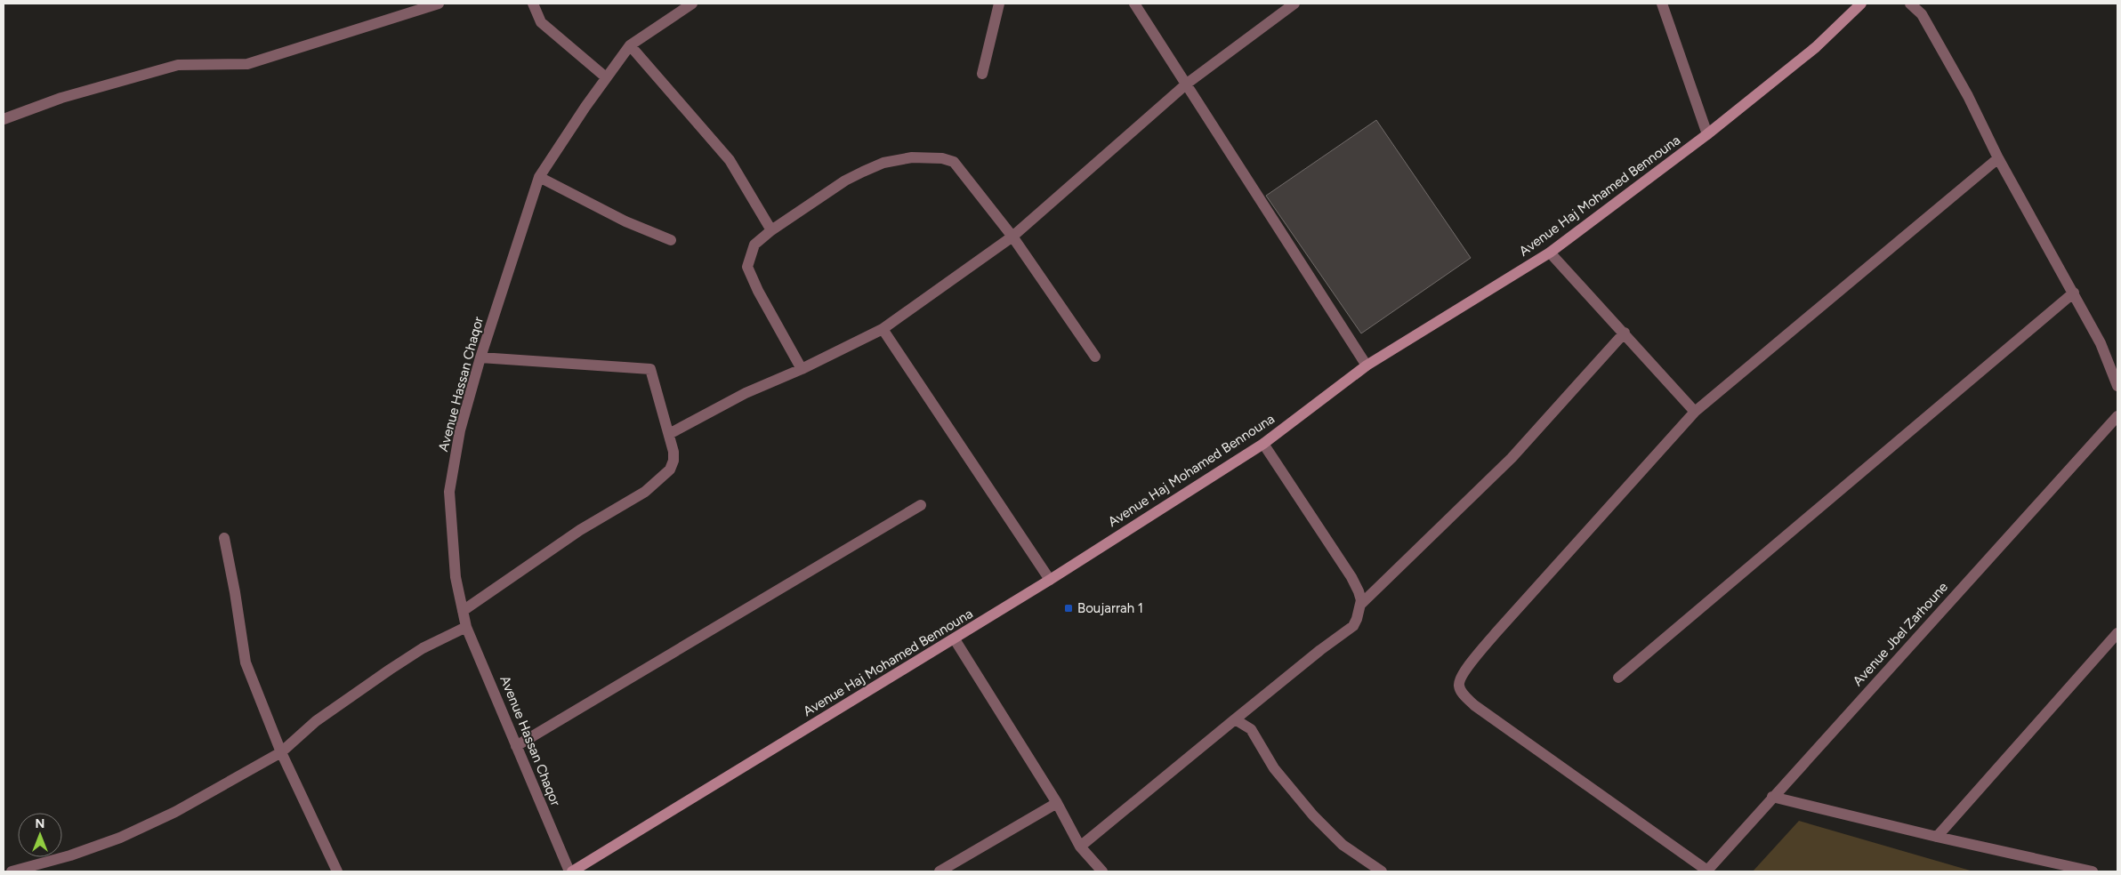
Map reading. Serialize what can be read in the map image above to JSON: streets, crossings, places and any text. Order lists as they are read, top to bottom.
{
  "streets": {
    "street": ["Avenue Haj Mohamed Bennouna", "Avenue Hassan Chaqor", "Avenue Jbel Zarhoune"]
  },
  "crossings": [
    ["Avenue Haj Mohamed Bennouna", "Avenue Hassan Chaqor"]
  ],
  "places": {
    "transit": ["Boujarrah 1"]
  },
  "north": "top"
}
